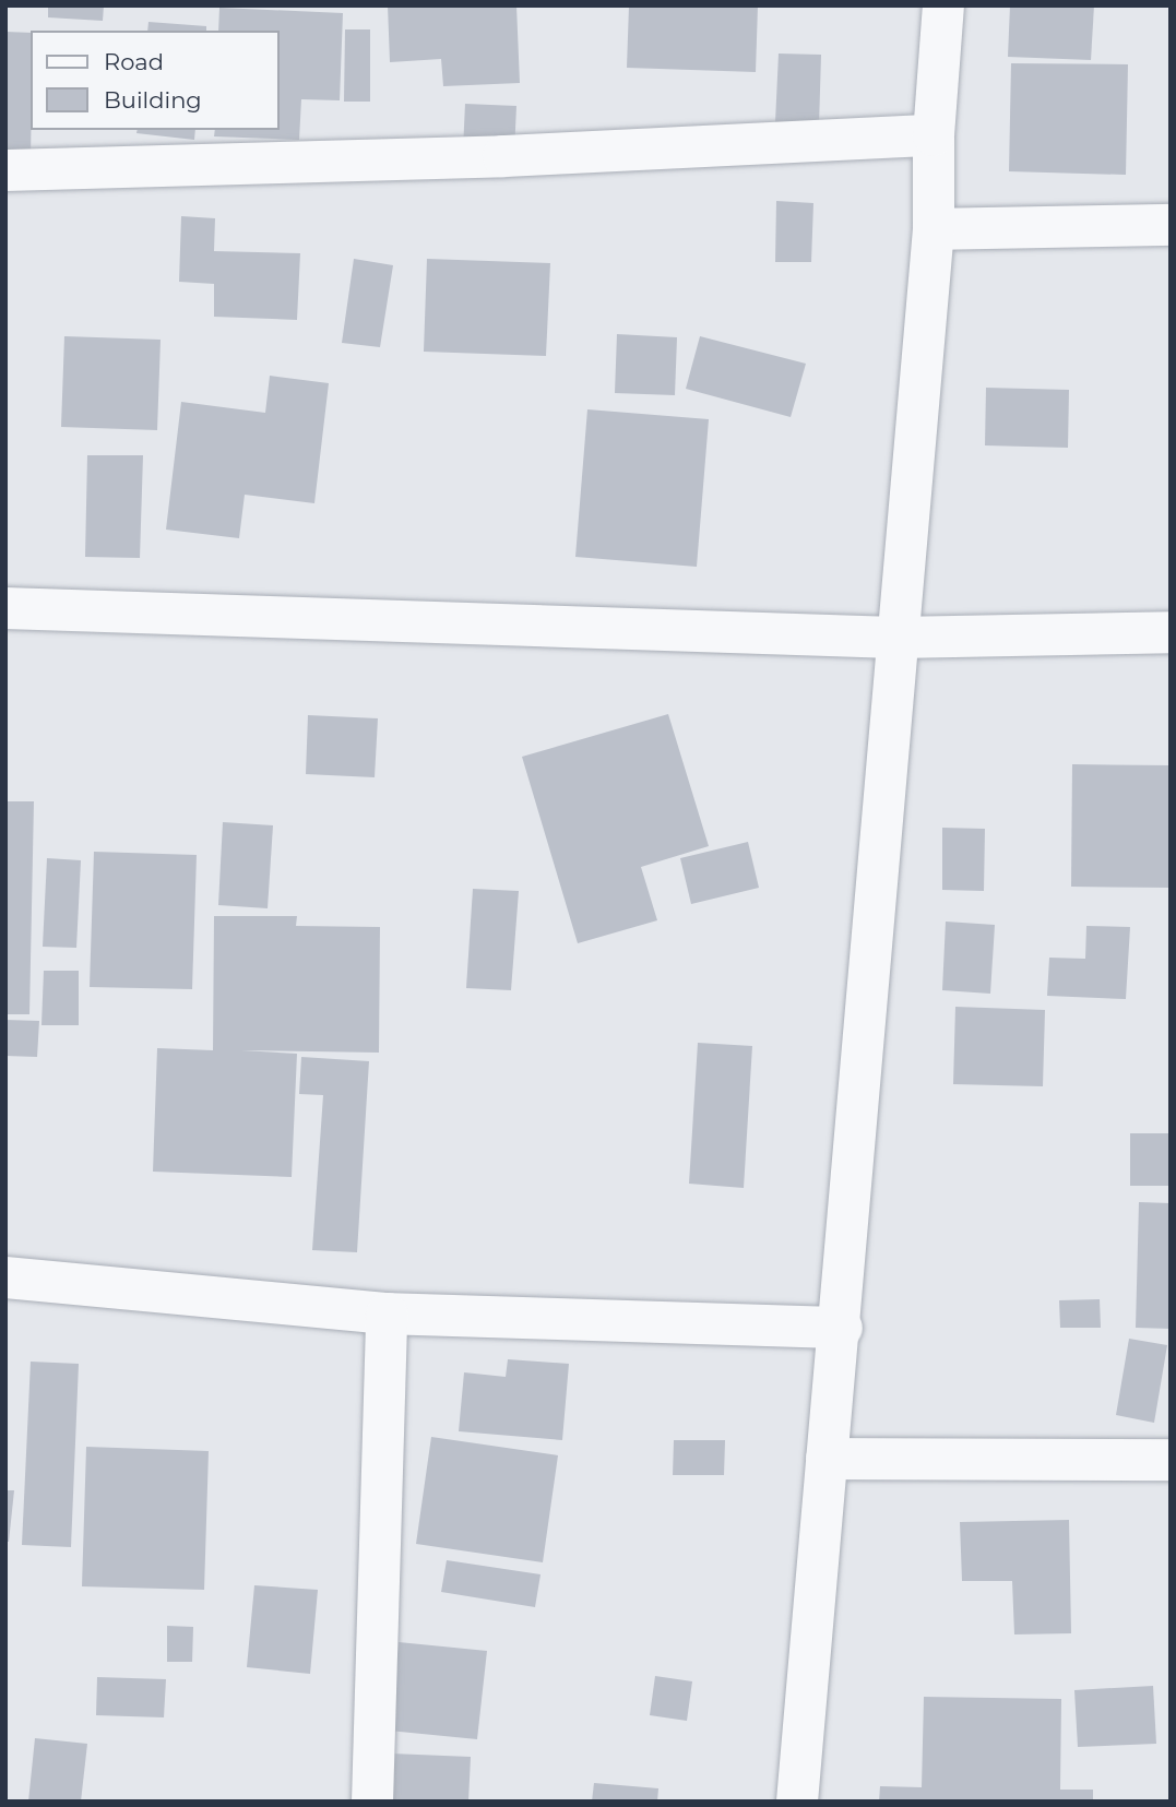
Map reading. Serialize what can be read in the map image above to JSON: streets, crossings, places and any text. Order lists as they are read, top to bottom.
{
  "legend": ["Road", "Building"]
}
